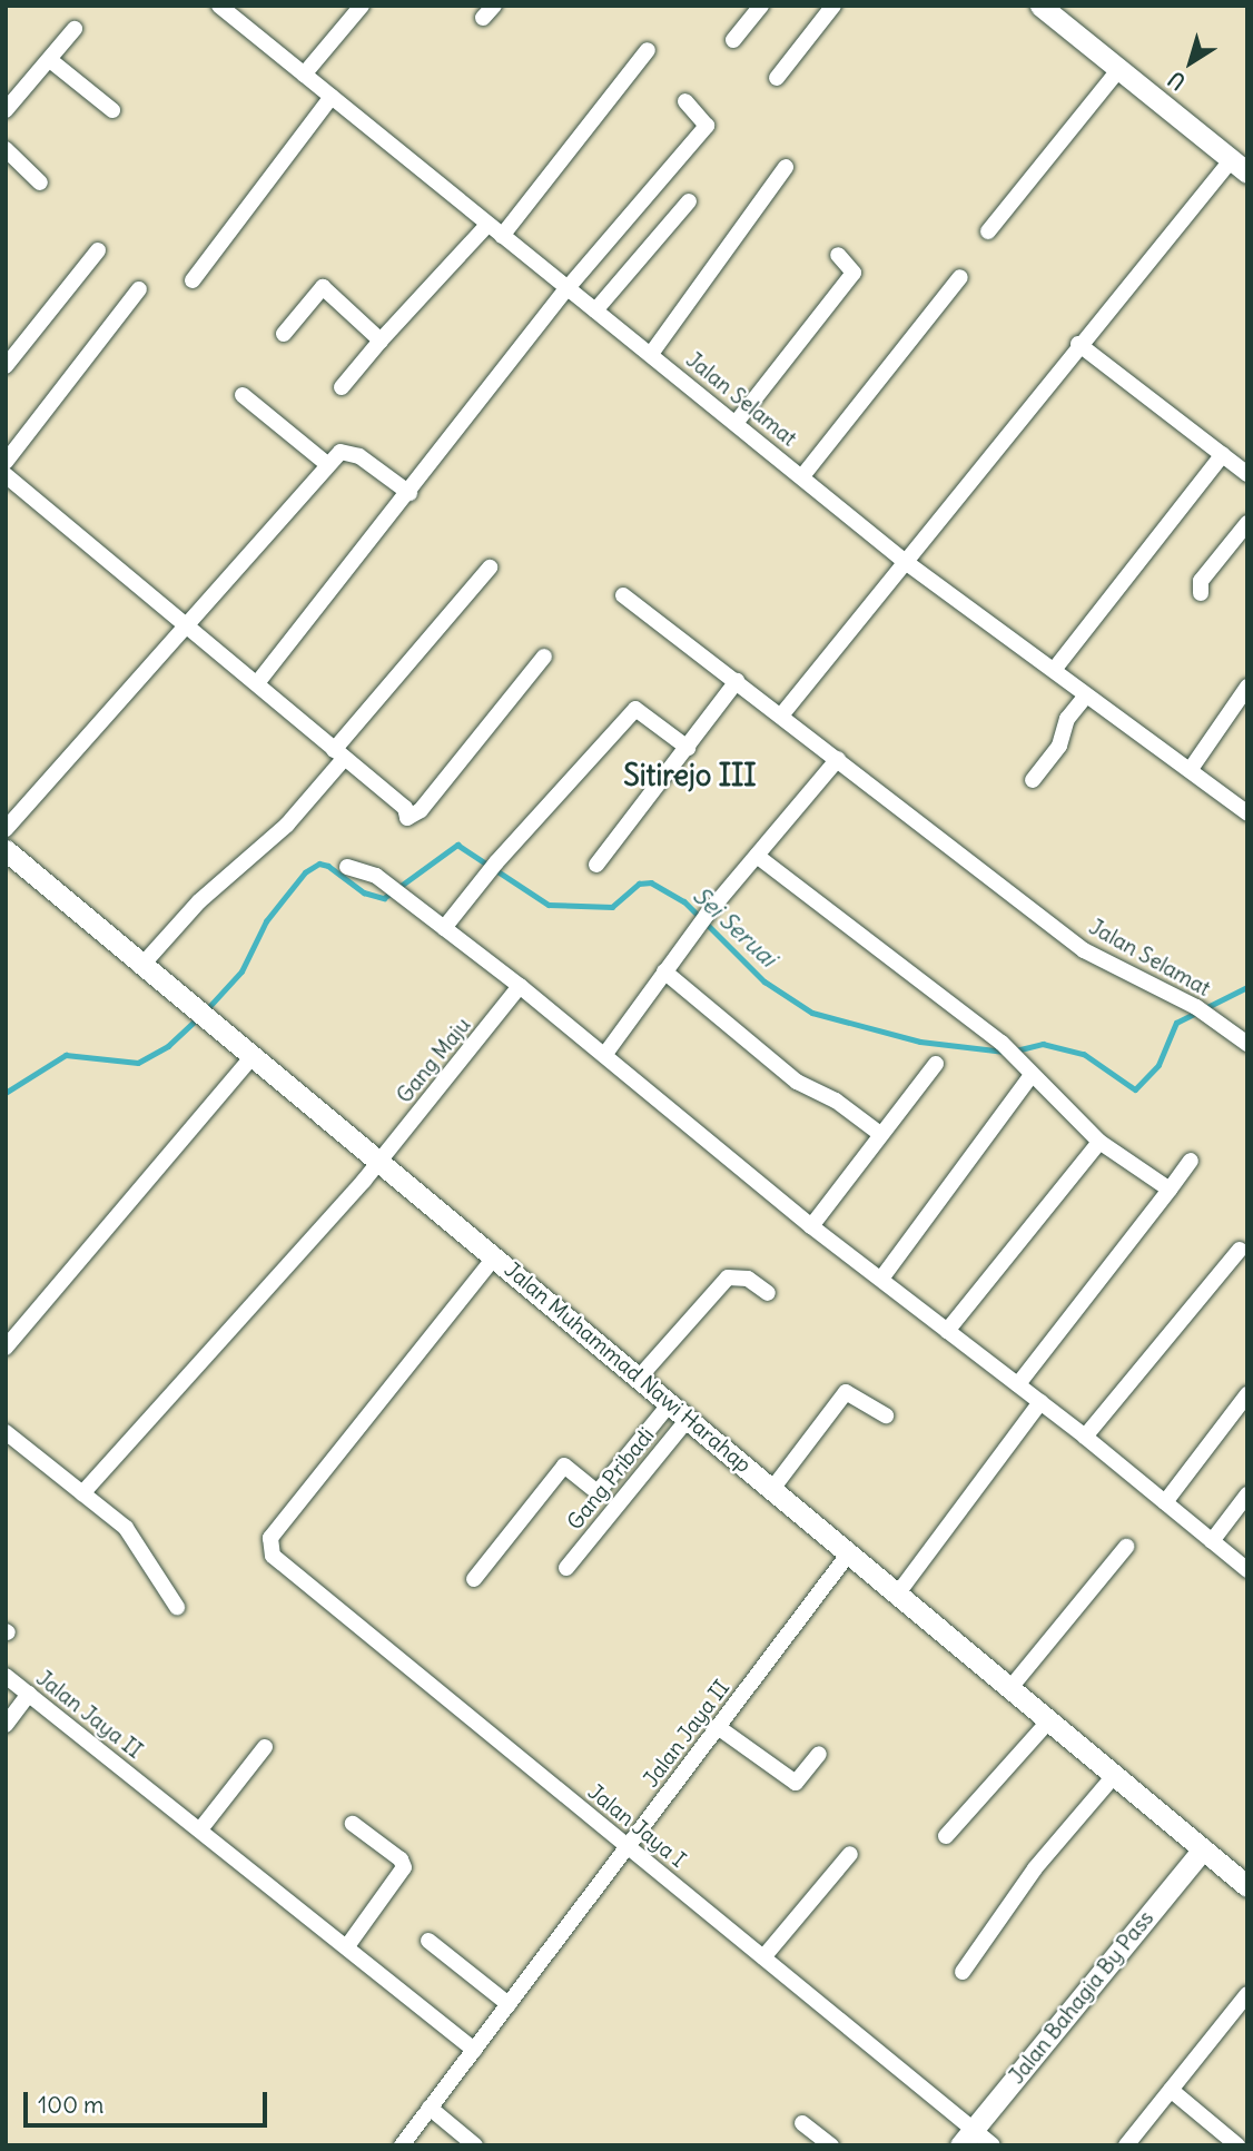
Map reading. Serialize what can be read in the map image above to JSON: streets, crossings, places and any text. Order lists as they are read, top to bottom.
{
  "streets": {
    "main road": ["Jalan Muhammad Nawi Harahap", "Jalan Bahagia By Pass"],
    "street": [
      "Jalan Selamat",
      "Gang Maju",
      "Gang Pribadi",
      "Jalan Jaya II",
      "Jalan Jaya I"
    ]
  },
  "crossings": [
    ["Gang Maju", "Jalan Muhammad Nawi Harahap"],
    ["Jalan Muhammad Nawi Harahap", "Gang Pribadi"],
    ["Jalan Muhammad Nawi Harahap", "Jalan Jaya II"],
    ["Jalan Muhammad Nawi Harahap", "Jalan Jaya I"],
    ["Jalan Muhammad Nawi Harahap", "Jalan Bahagia By Pass"],
    ["Jalan Jaya II", "Jalan Jaya I"],
    ["Jalan Jaya I", "Jalan Bahagia By Pass"]
  ],
  "districts": ["Sitirejo III"],
  "water": ["Sei Seruai"],
  "scale_bar": "100 m",
  "north": "bottom left"
}
